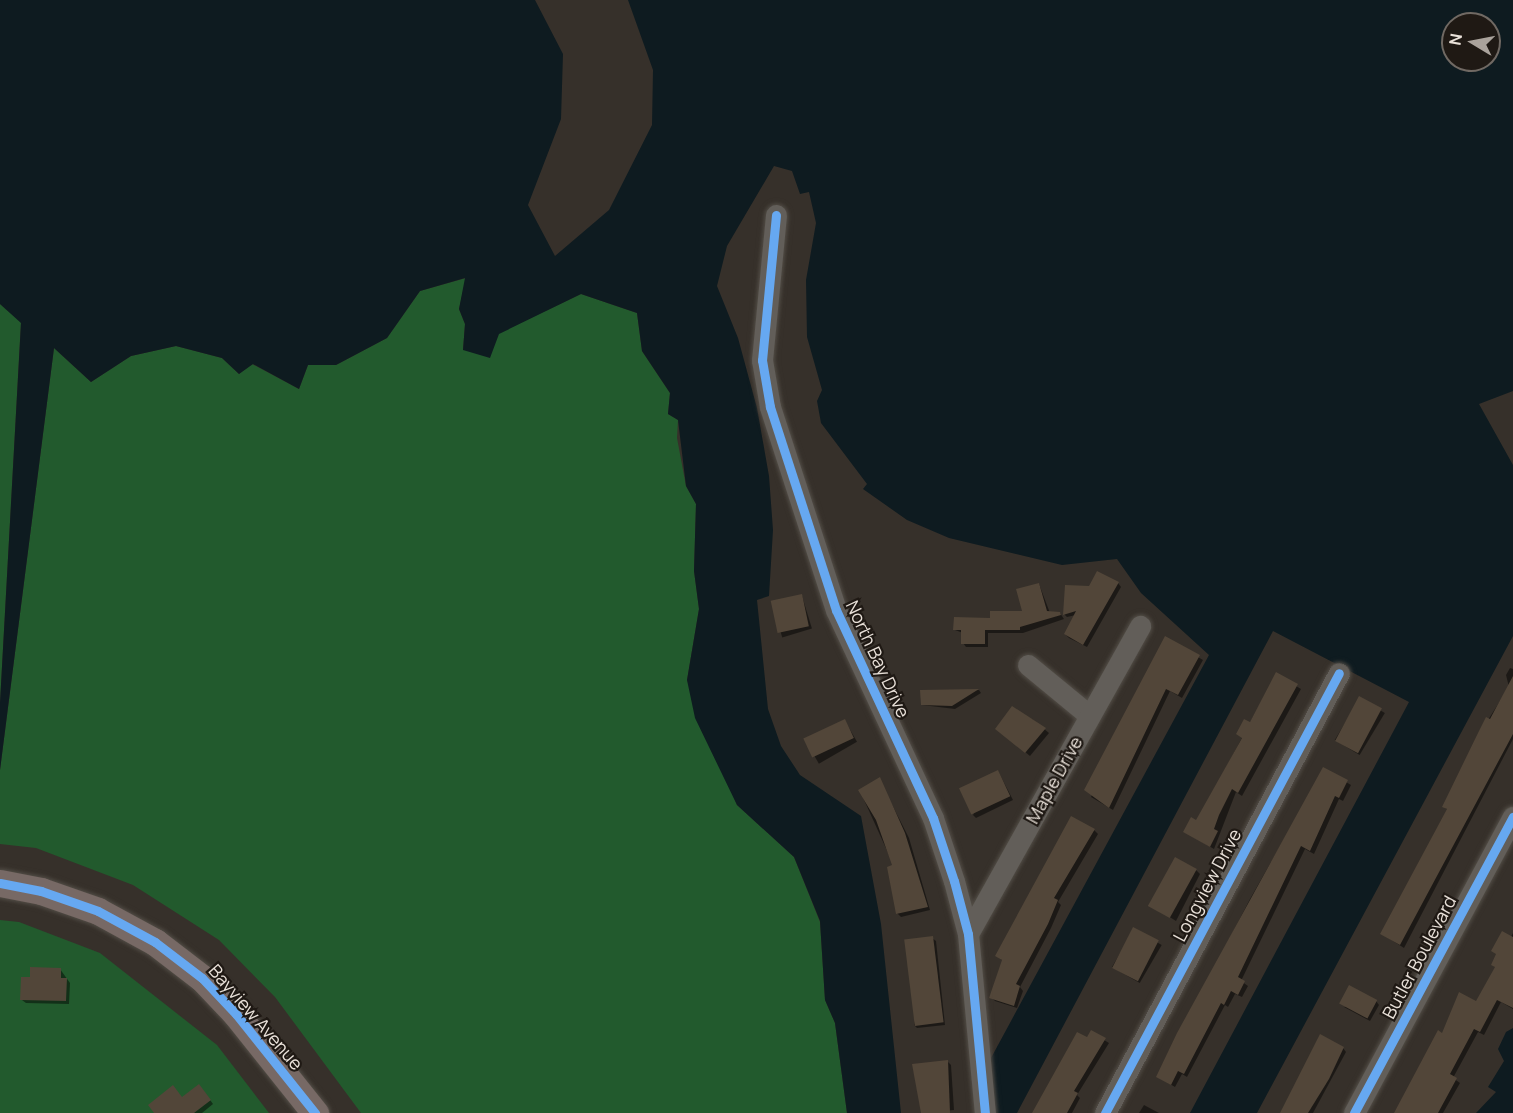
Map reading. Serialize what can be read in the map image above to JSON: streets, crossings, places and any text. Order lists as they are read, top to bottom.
{
  "streets": {
    "main road": ["Bayview Avenue"],
    "street": [
      "North Bay Drive",
      "Maple Drive",
      "Longview Drive",
      "Butler Boulevard"
    ]
  },
  "crossings": [
    ["North Bay Drive", "Maple Drive"]
  ],
  "north": "left"
}
